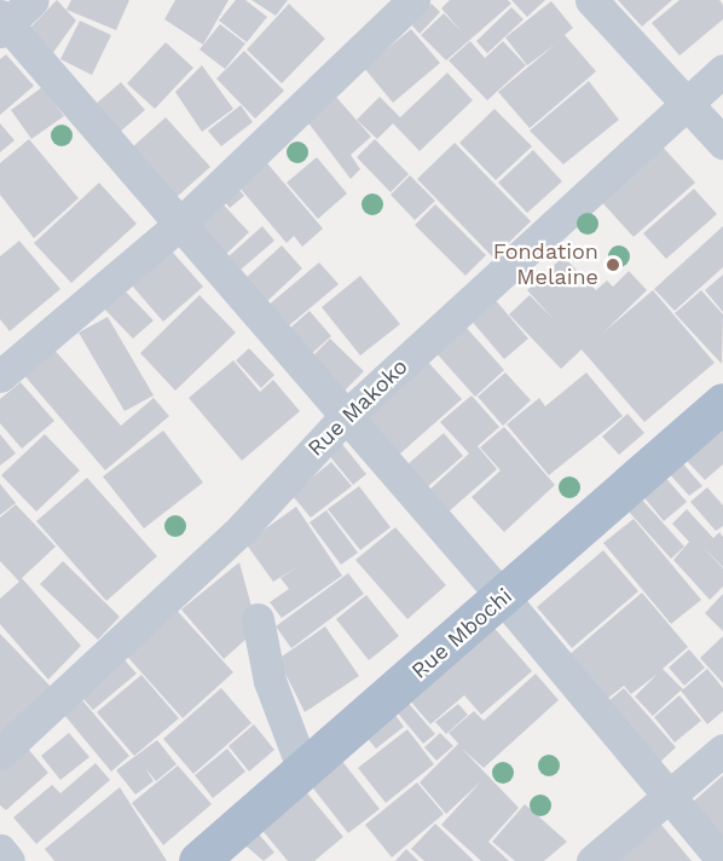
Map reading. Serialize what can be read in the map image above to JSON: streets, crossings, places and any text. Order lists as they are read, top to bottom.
{
  "streets": {
    "main road": ["Rue Mbochi"],
    "street": ["Rue Makoko"]
  },
  "places": ["Fondation Melaine"]
}
